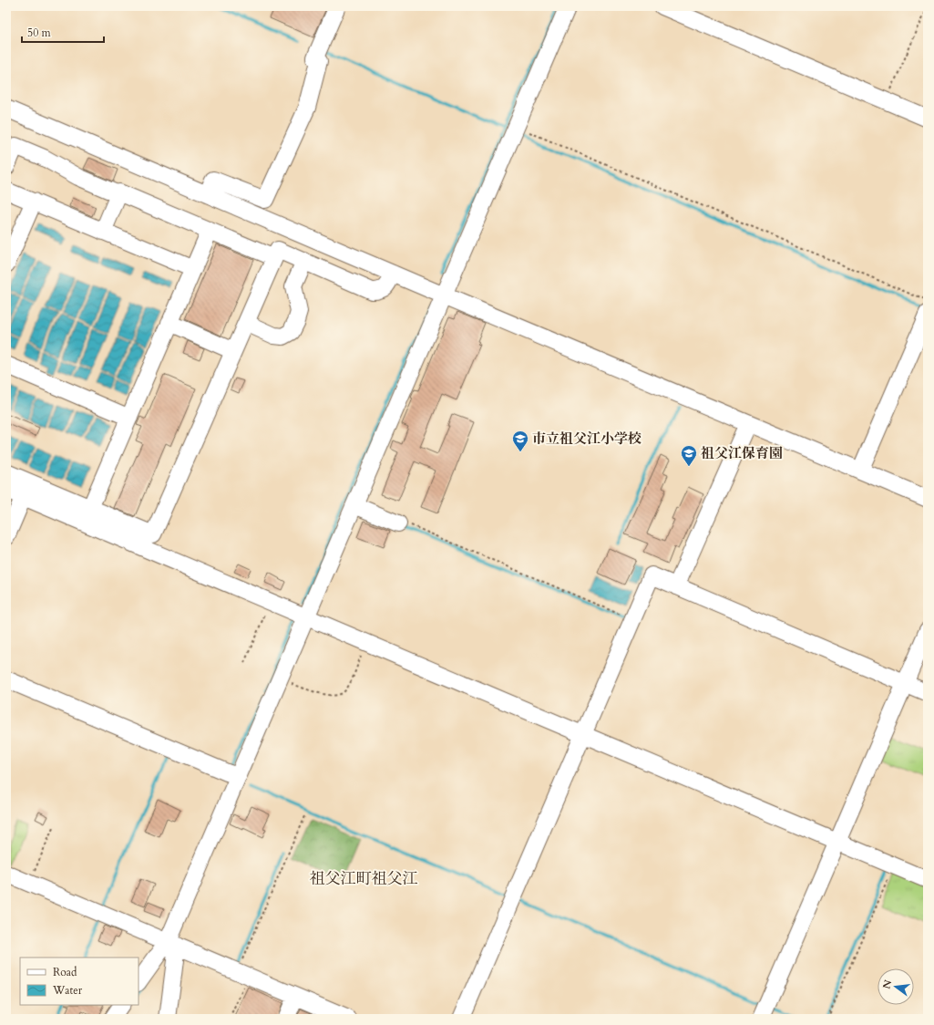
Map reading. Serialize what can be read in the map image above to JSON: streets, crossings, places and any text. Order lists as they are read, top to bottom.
{
  "districts": ["祖父江町祖父江"],
  "places": {
    "school or university": ["市立祖父江小学校", "祖父江保育園"]
  },
  "legend": ["Road", "Water"],
  "scale_bar": "50 m",
  "north": "left"
}
